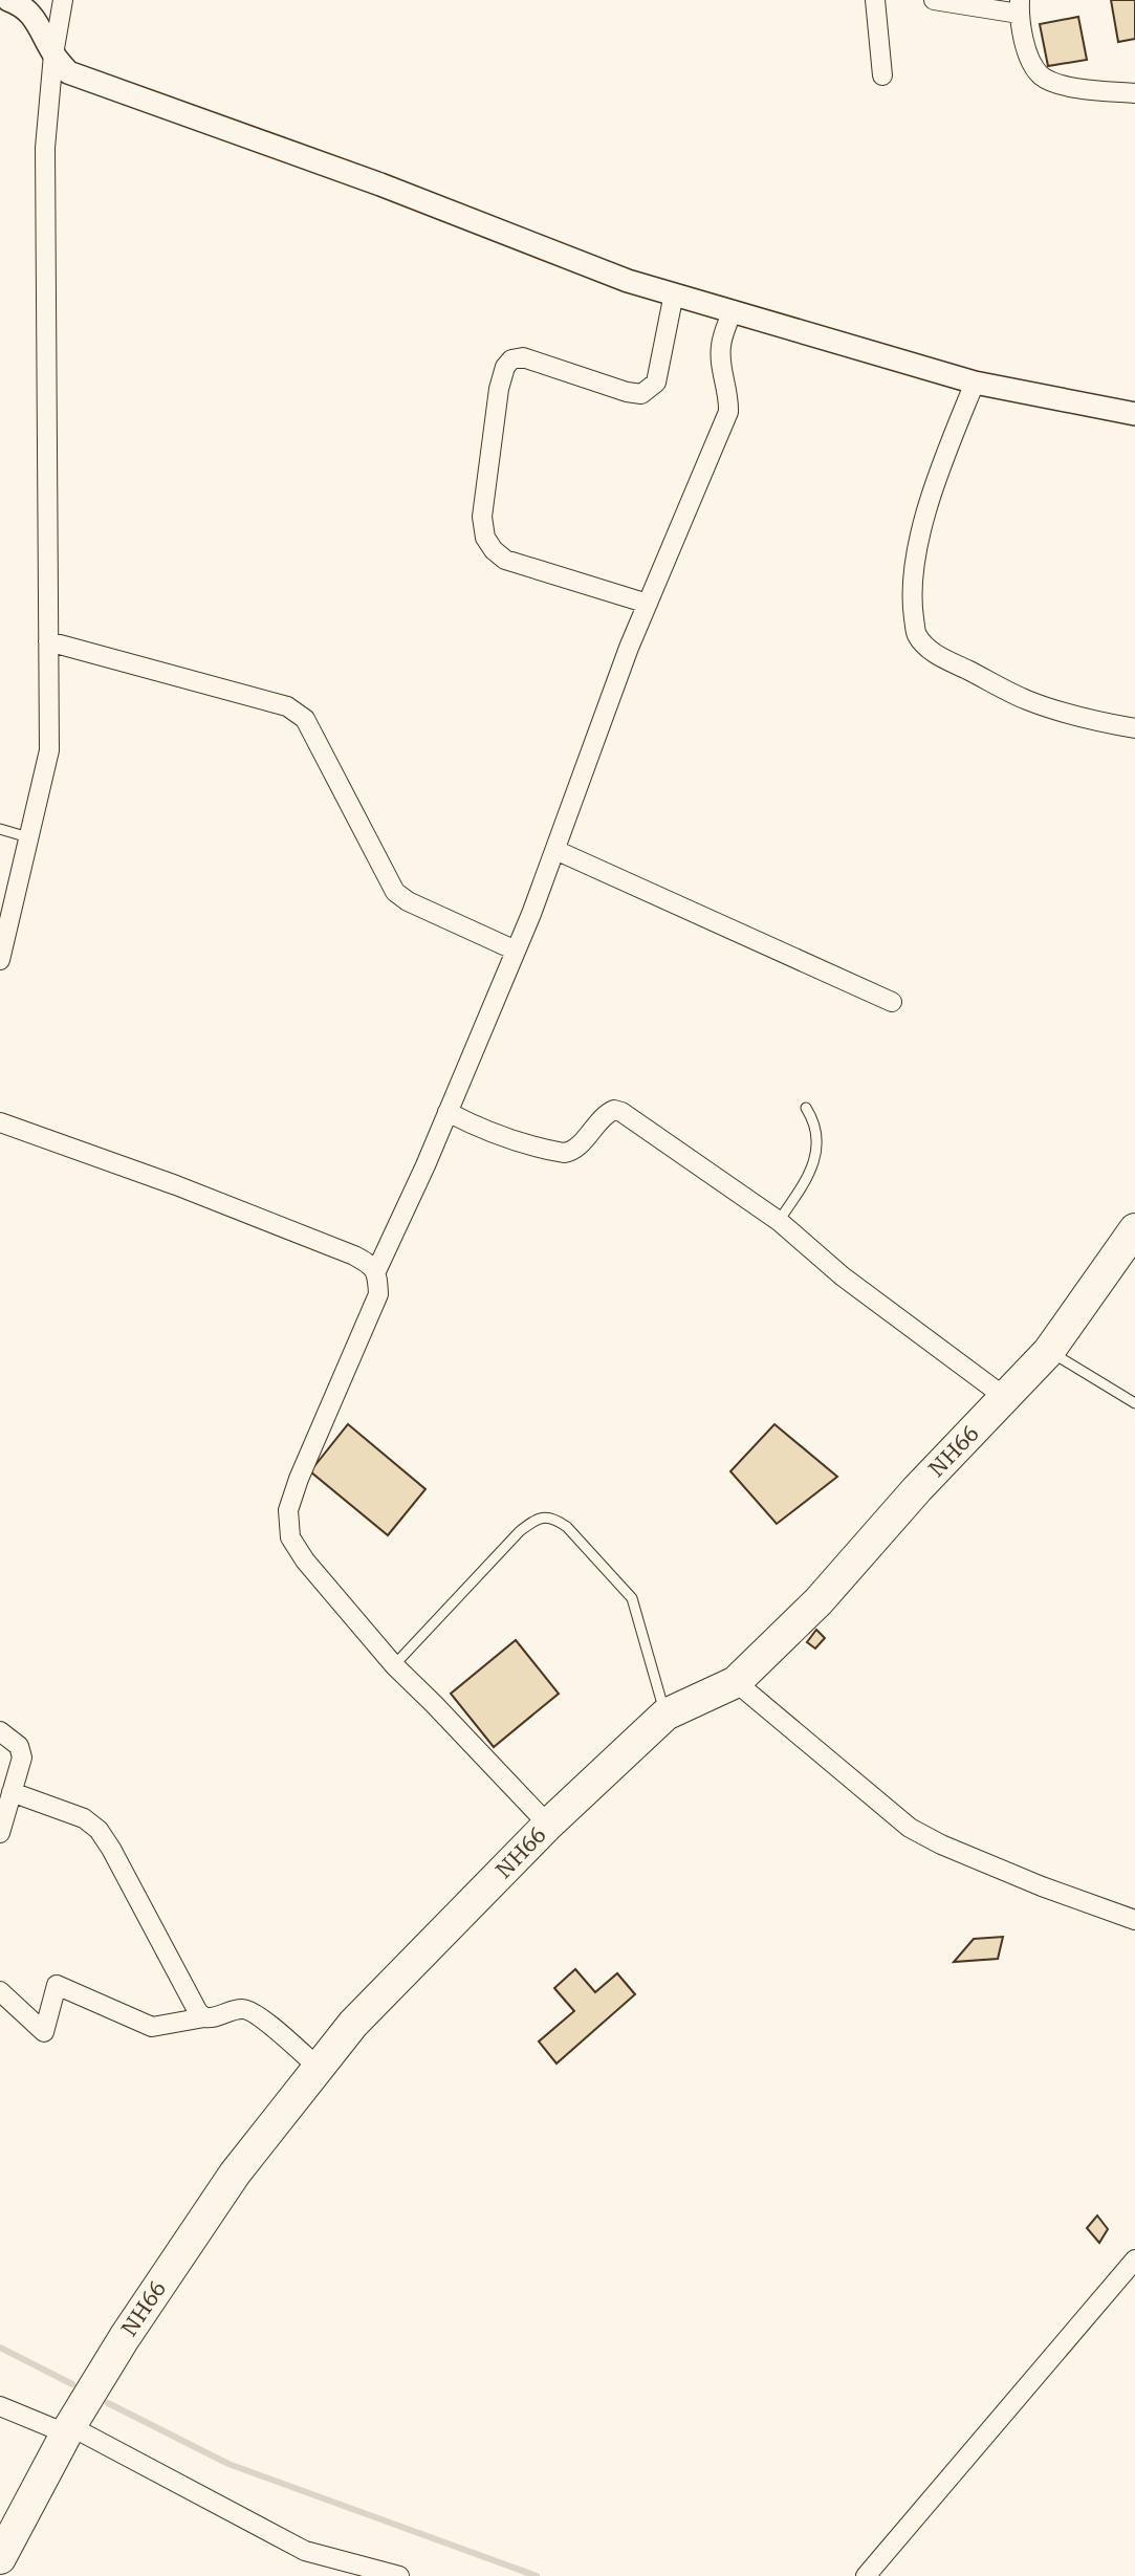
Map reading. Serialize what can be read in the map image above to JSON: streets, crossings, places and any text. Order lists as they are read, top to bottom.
{
  "streets": {
    "highway": ["NH66"]
  }
}
